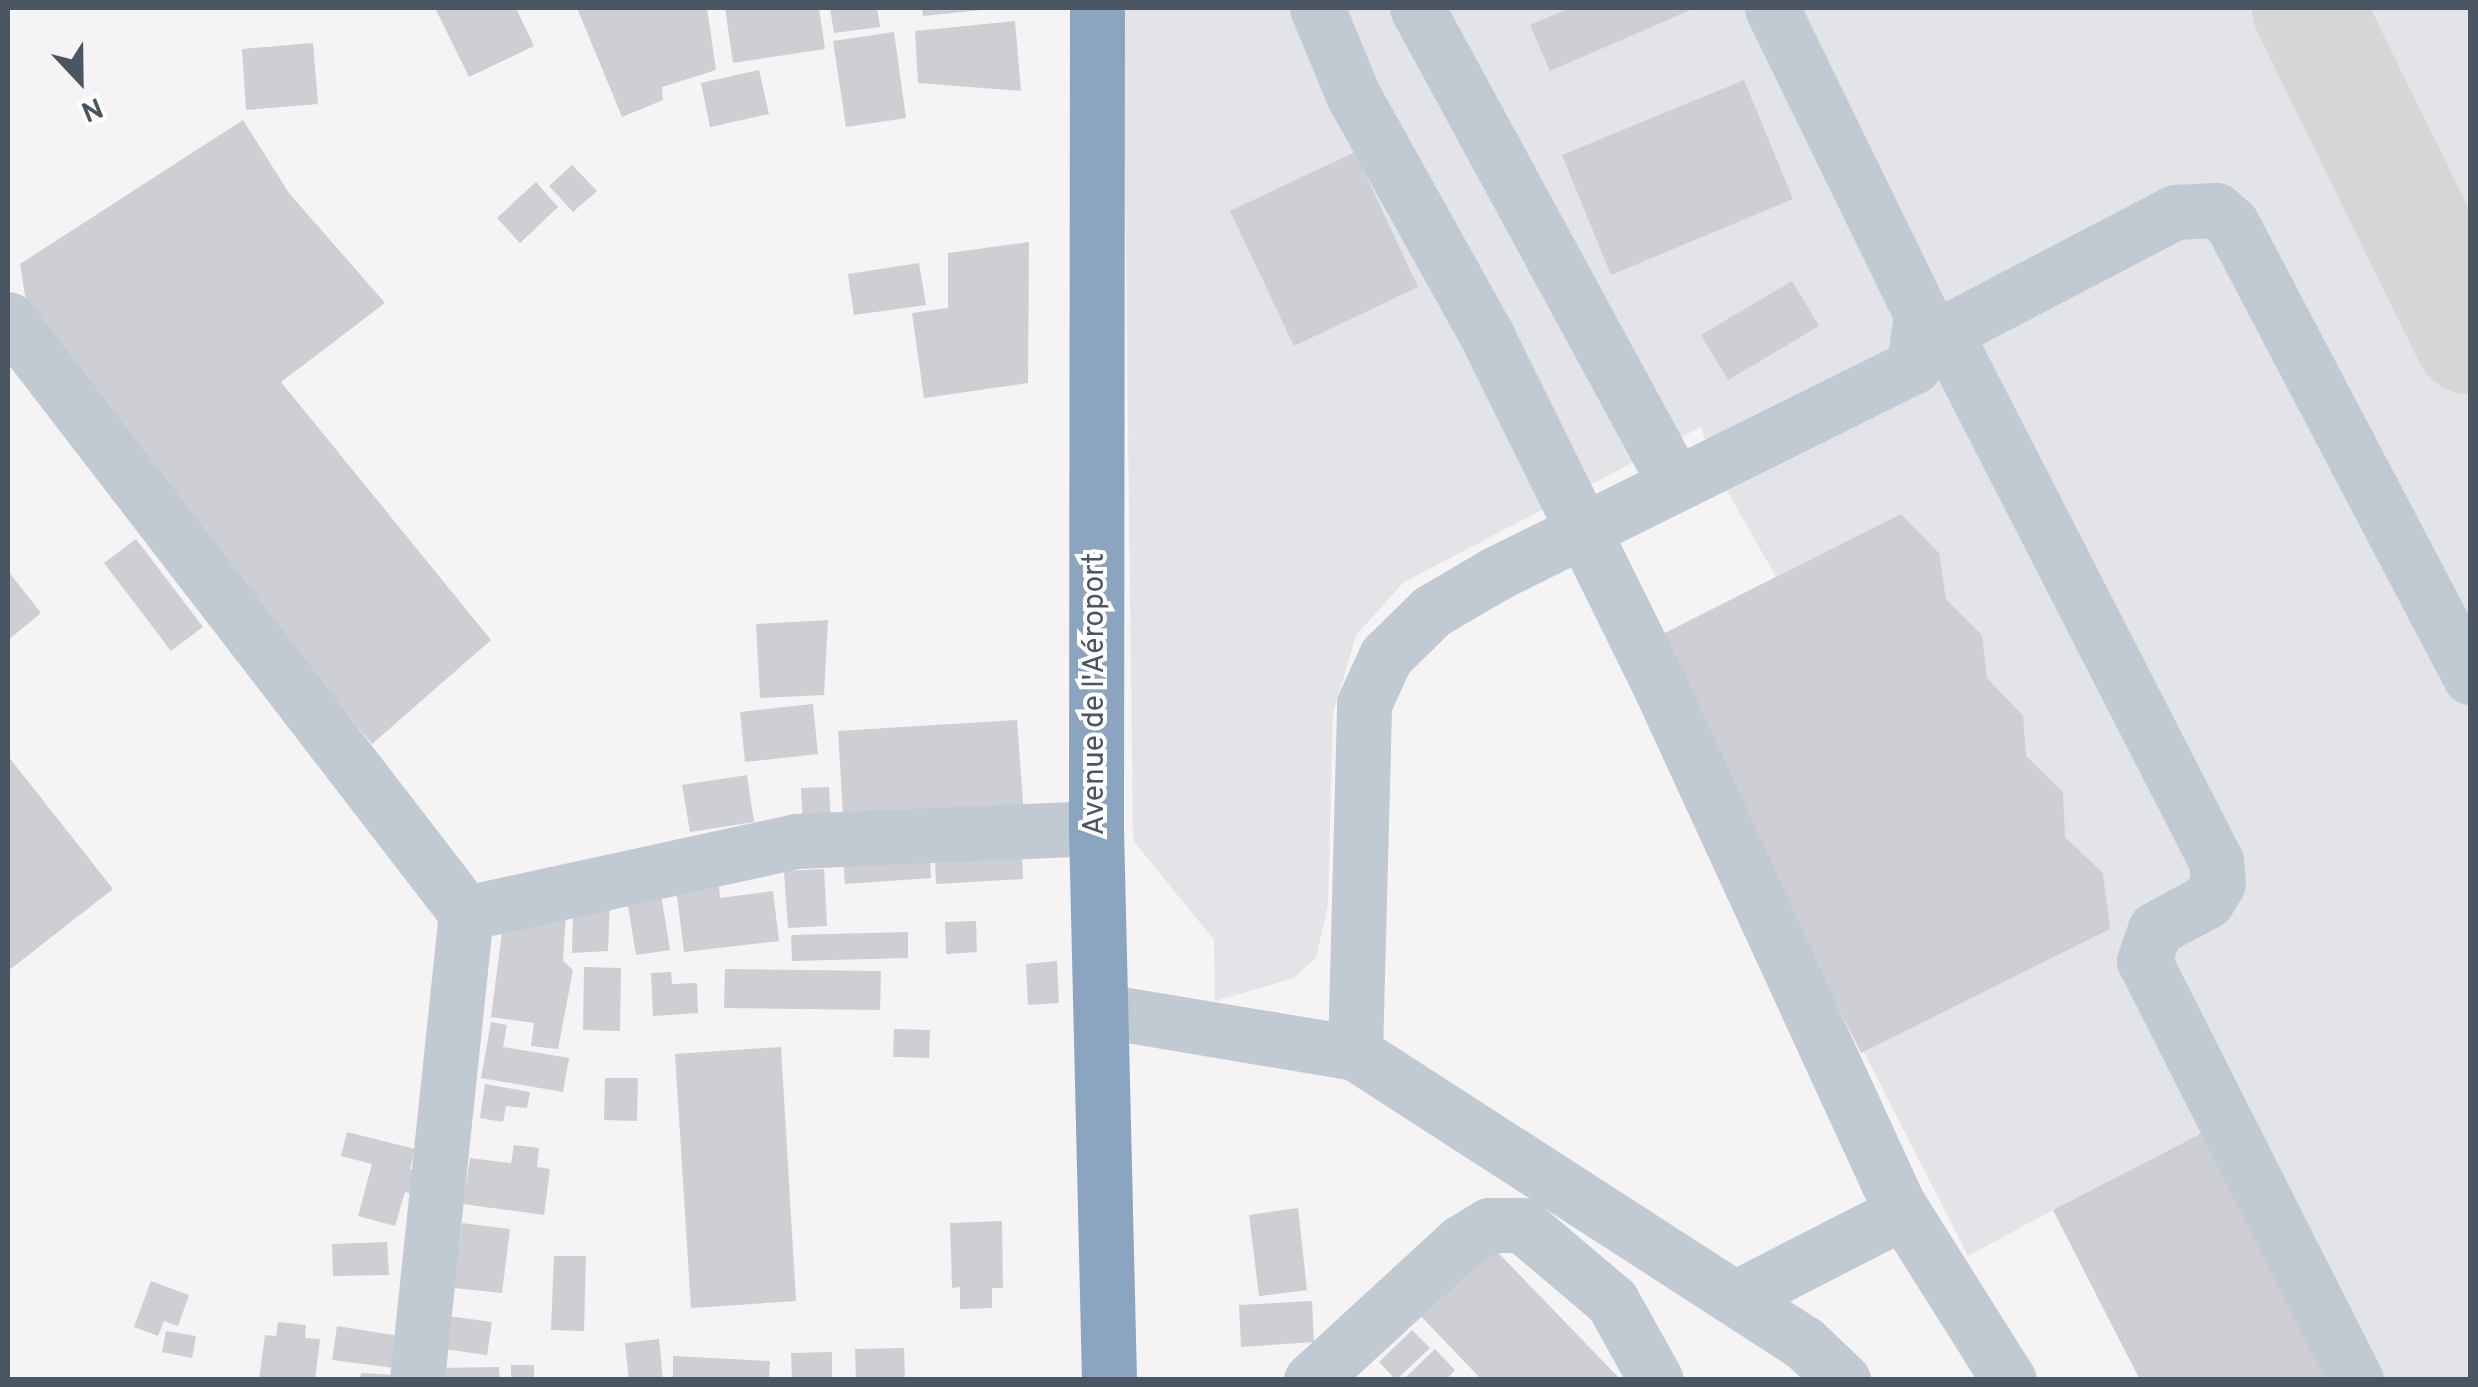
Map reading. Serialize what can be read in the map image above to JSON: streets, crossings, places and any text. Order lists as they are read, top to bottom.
{
  "streets": {
    "highway": ["Avenue de l'Aéroport"]
  },
  "north": "bottom"
}
